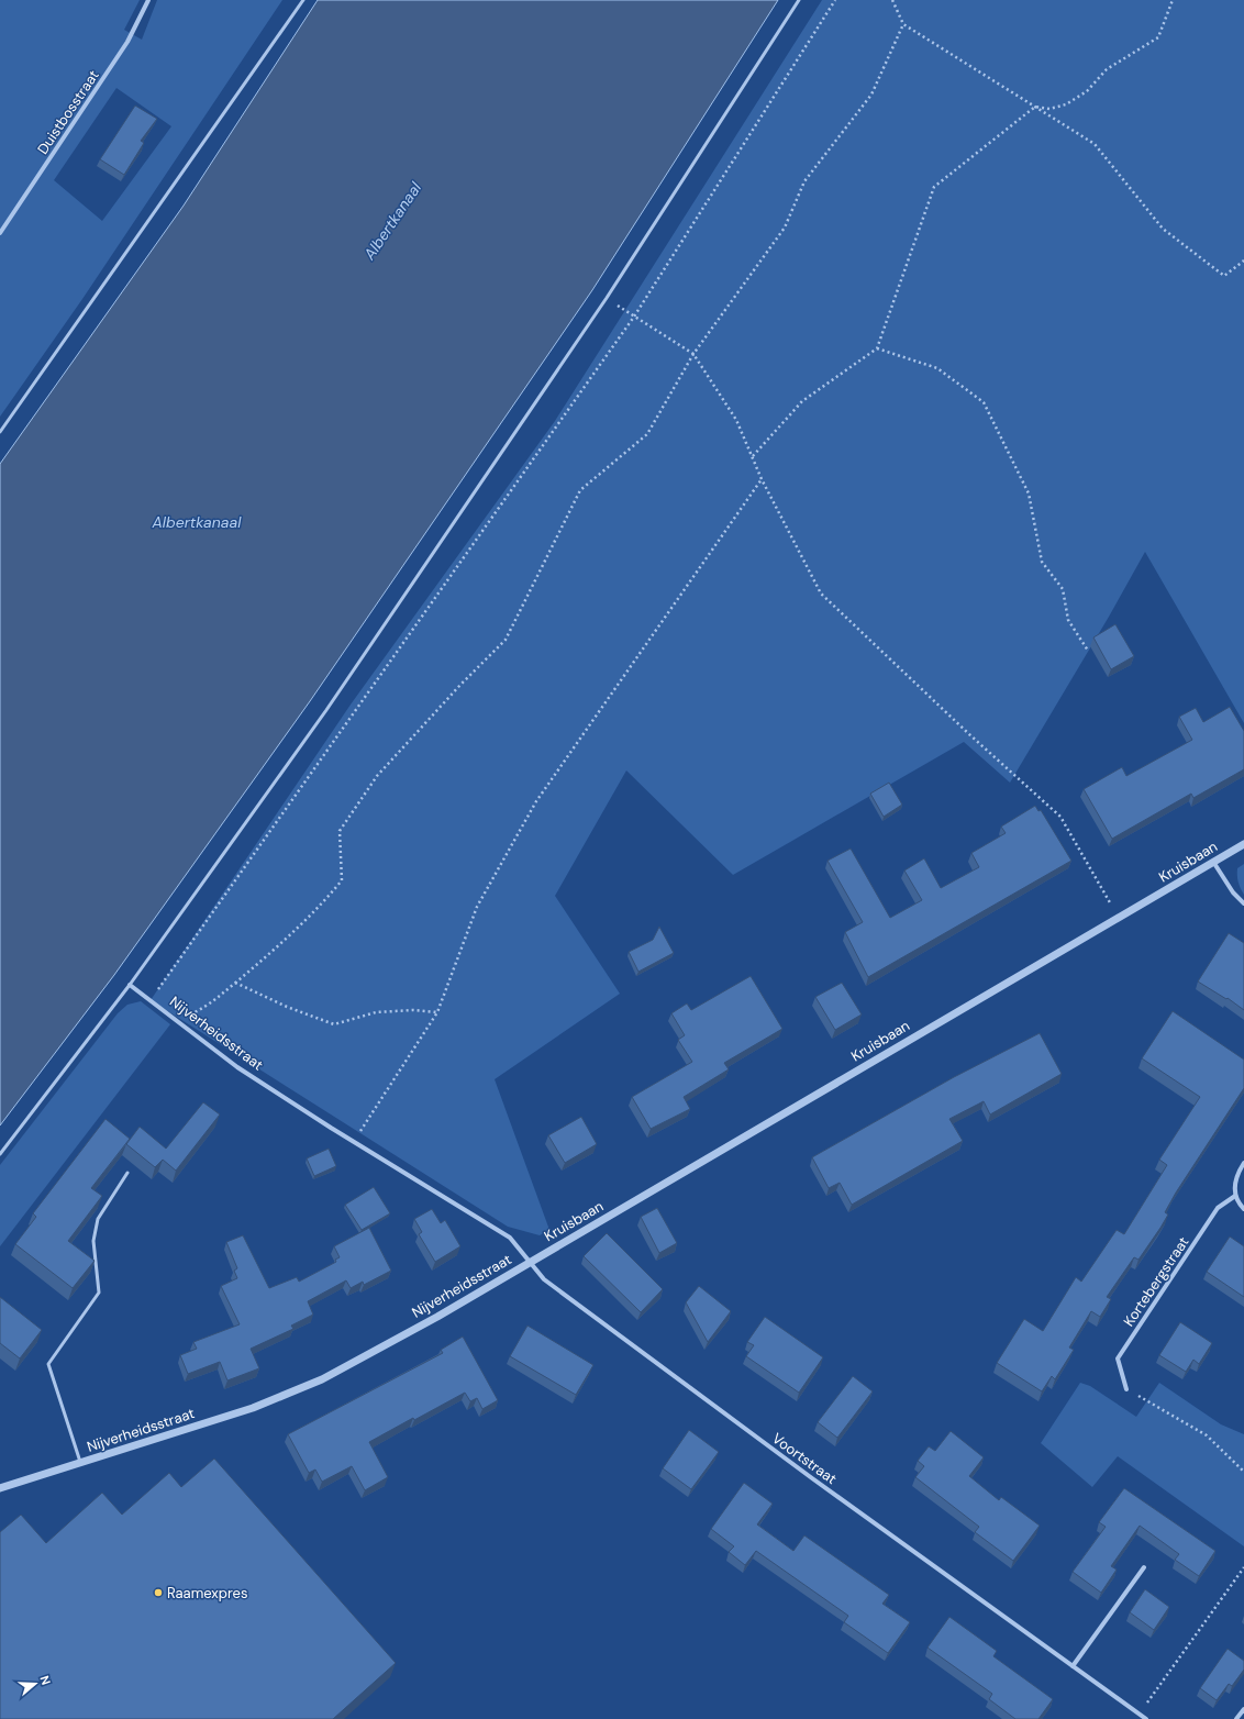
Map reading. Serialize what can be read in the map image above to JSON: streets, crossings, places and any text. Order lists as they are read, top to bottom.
{
  "streets": {
    "street": [
      "Duistbosstraat",
      "Kruisbaan",
      "Nijverheidsstraat",
      "Kortebergstraat",
      "Voortstraat"
    ]
  },
  "crossings": [
    ["Kruisbaan", "Nijverheidsstraat"],
    ["Kruisbaan", "Voortstraat"],
    ["Nijverheidsstraat", "Voortstraat"]
  ],
  "water": ["Albertkanaal"],
  "places": ["Raamexpres"],
  "north": "right"
}
